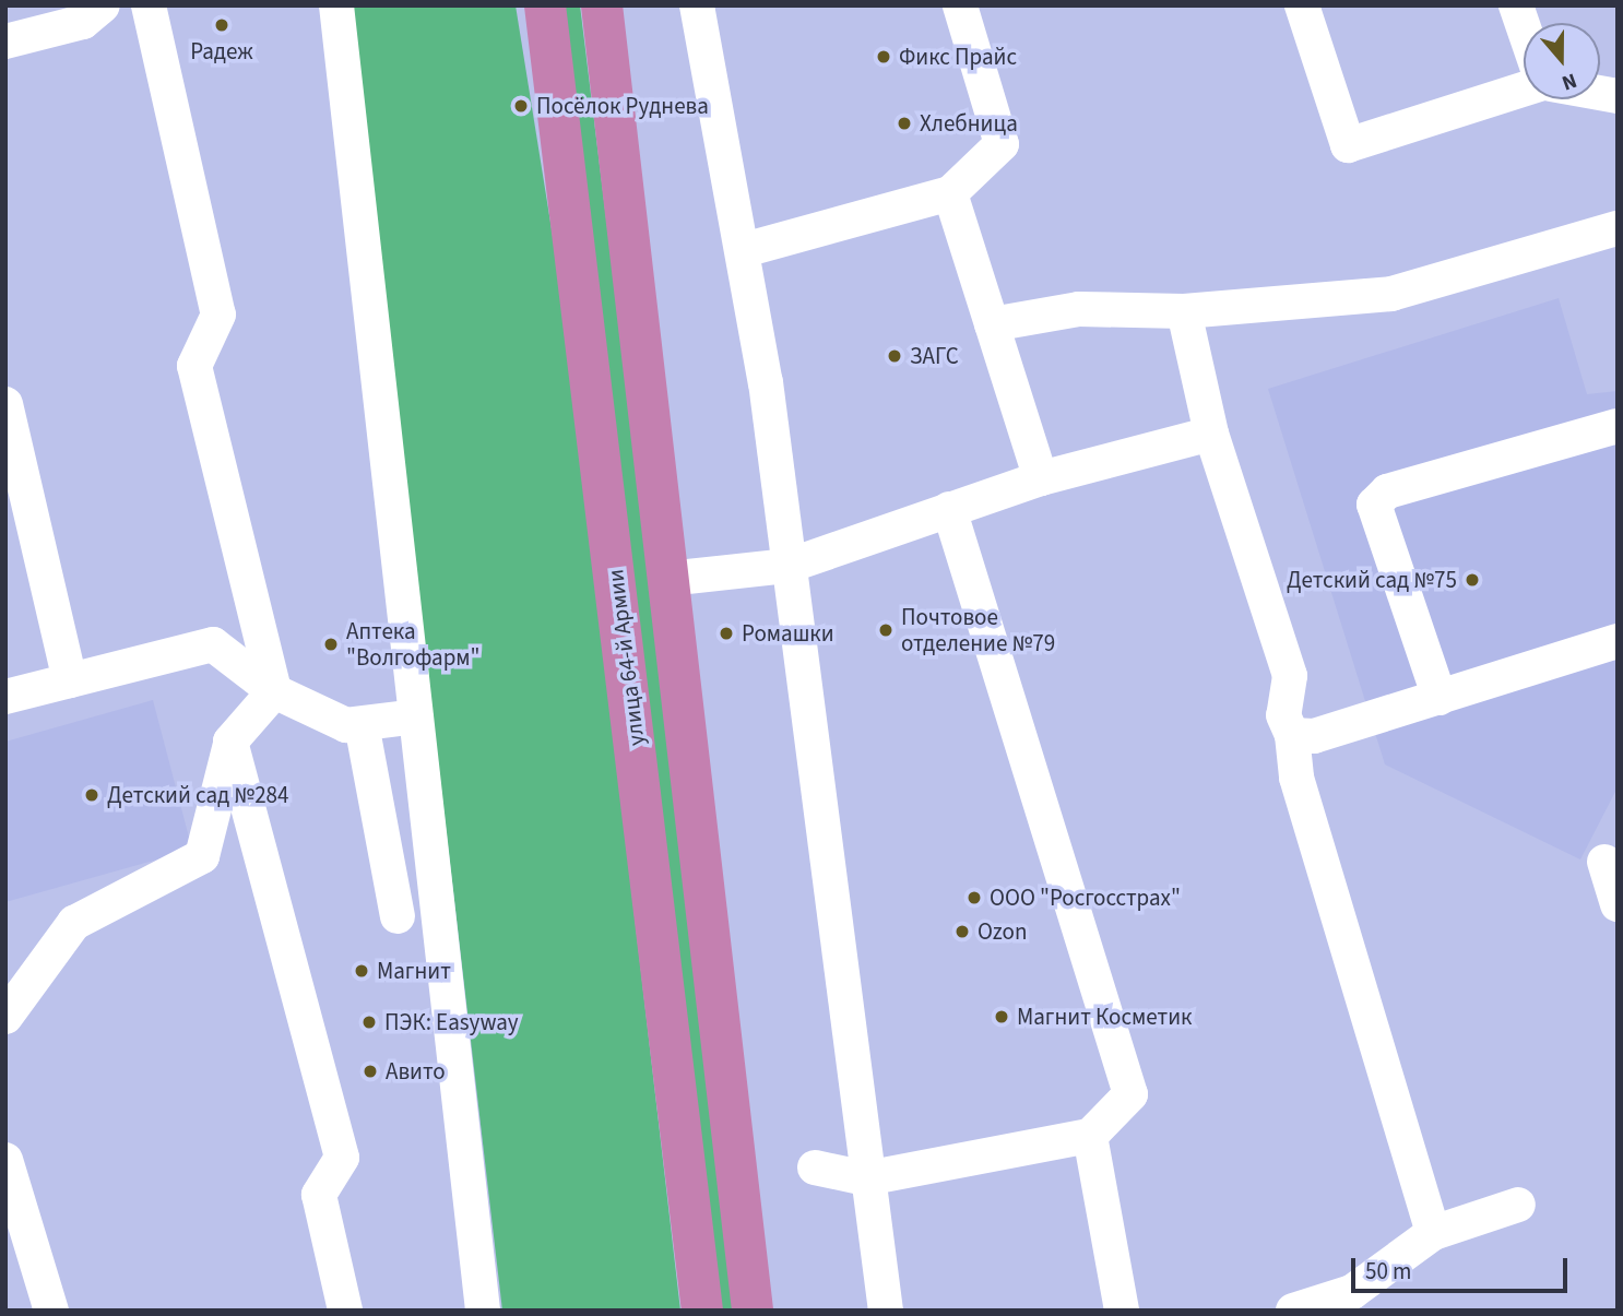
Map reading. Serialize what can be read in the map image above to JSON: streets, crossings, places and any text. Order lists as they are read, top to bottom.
{
  "streets": {
    "highway": ["улица 64-й Армии"]
  },
  "places": [
    "Радеж",
    "Фикс Прайс",
    "Посёлок Руднева",
    "Хлебница",
    "ЗАГС",
    "Детский сад №75",
    "Почтовое отделение №79",
    "Ромашки",
    "Аптека \"Волгофарм\"",
    "Детский сад №284",
    "ООО \"Росгосстрах\"",
    "Ozon",
    "Магнит",
    "Магнит Косметик",
    "ПЭК: Easyway",
    "Авито"
  ],
  "scale_bar": "50 m",
  "north": "bottom"
}
